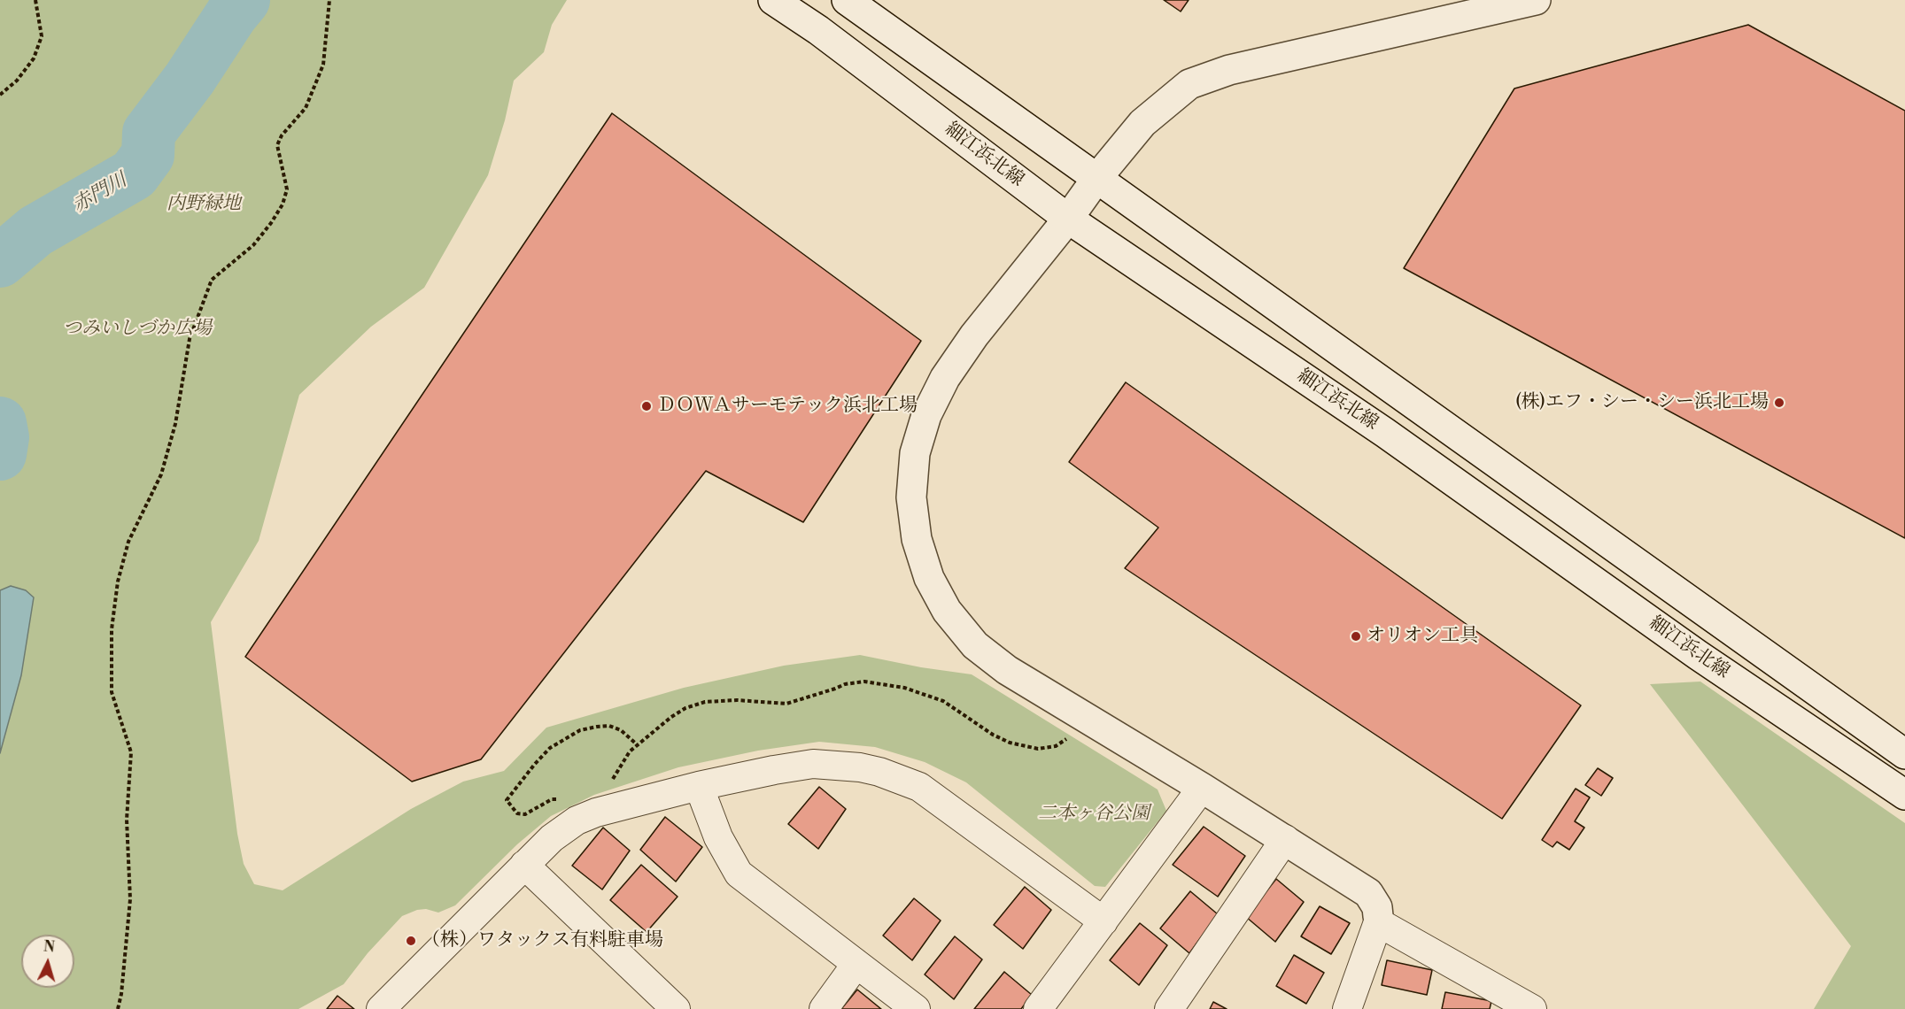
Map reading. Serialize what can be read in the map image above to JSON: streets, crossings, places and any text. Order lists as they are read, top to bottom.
{
  "streets": {
    "main road": ["細江浜北線"]
  },
  "water": ["赤門川"],
  "parks": ["内野緑地", "つみいしづか広場", "二本ヶ谷公園"],
  "places": [
    "(株)エフ・シー・シー浜北工場",
    "ＤＯＷＡサーモテック浜北工場",
    "オリオン工具",
    "（株）ワタックス有料駐車場"
  ],
  "north": "top"
}
